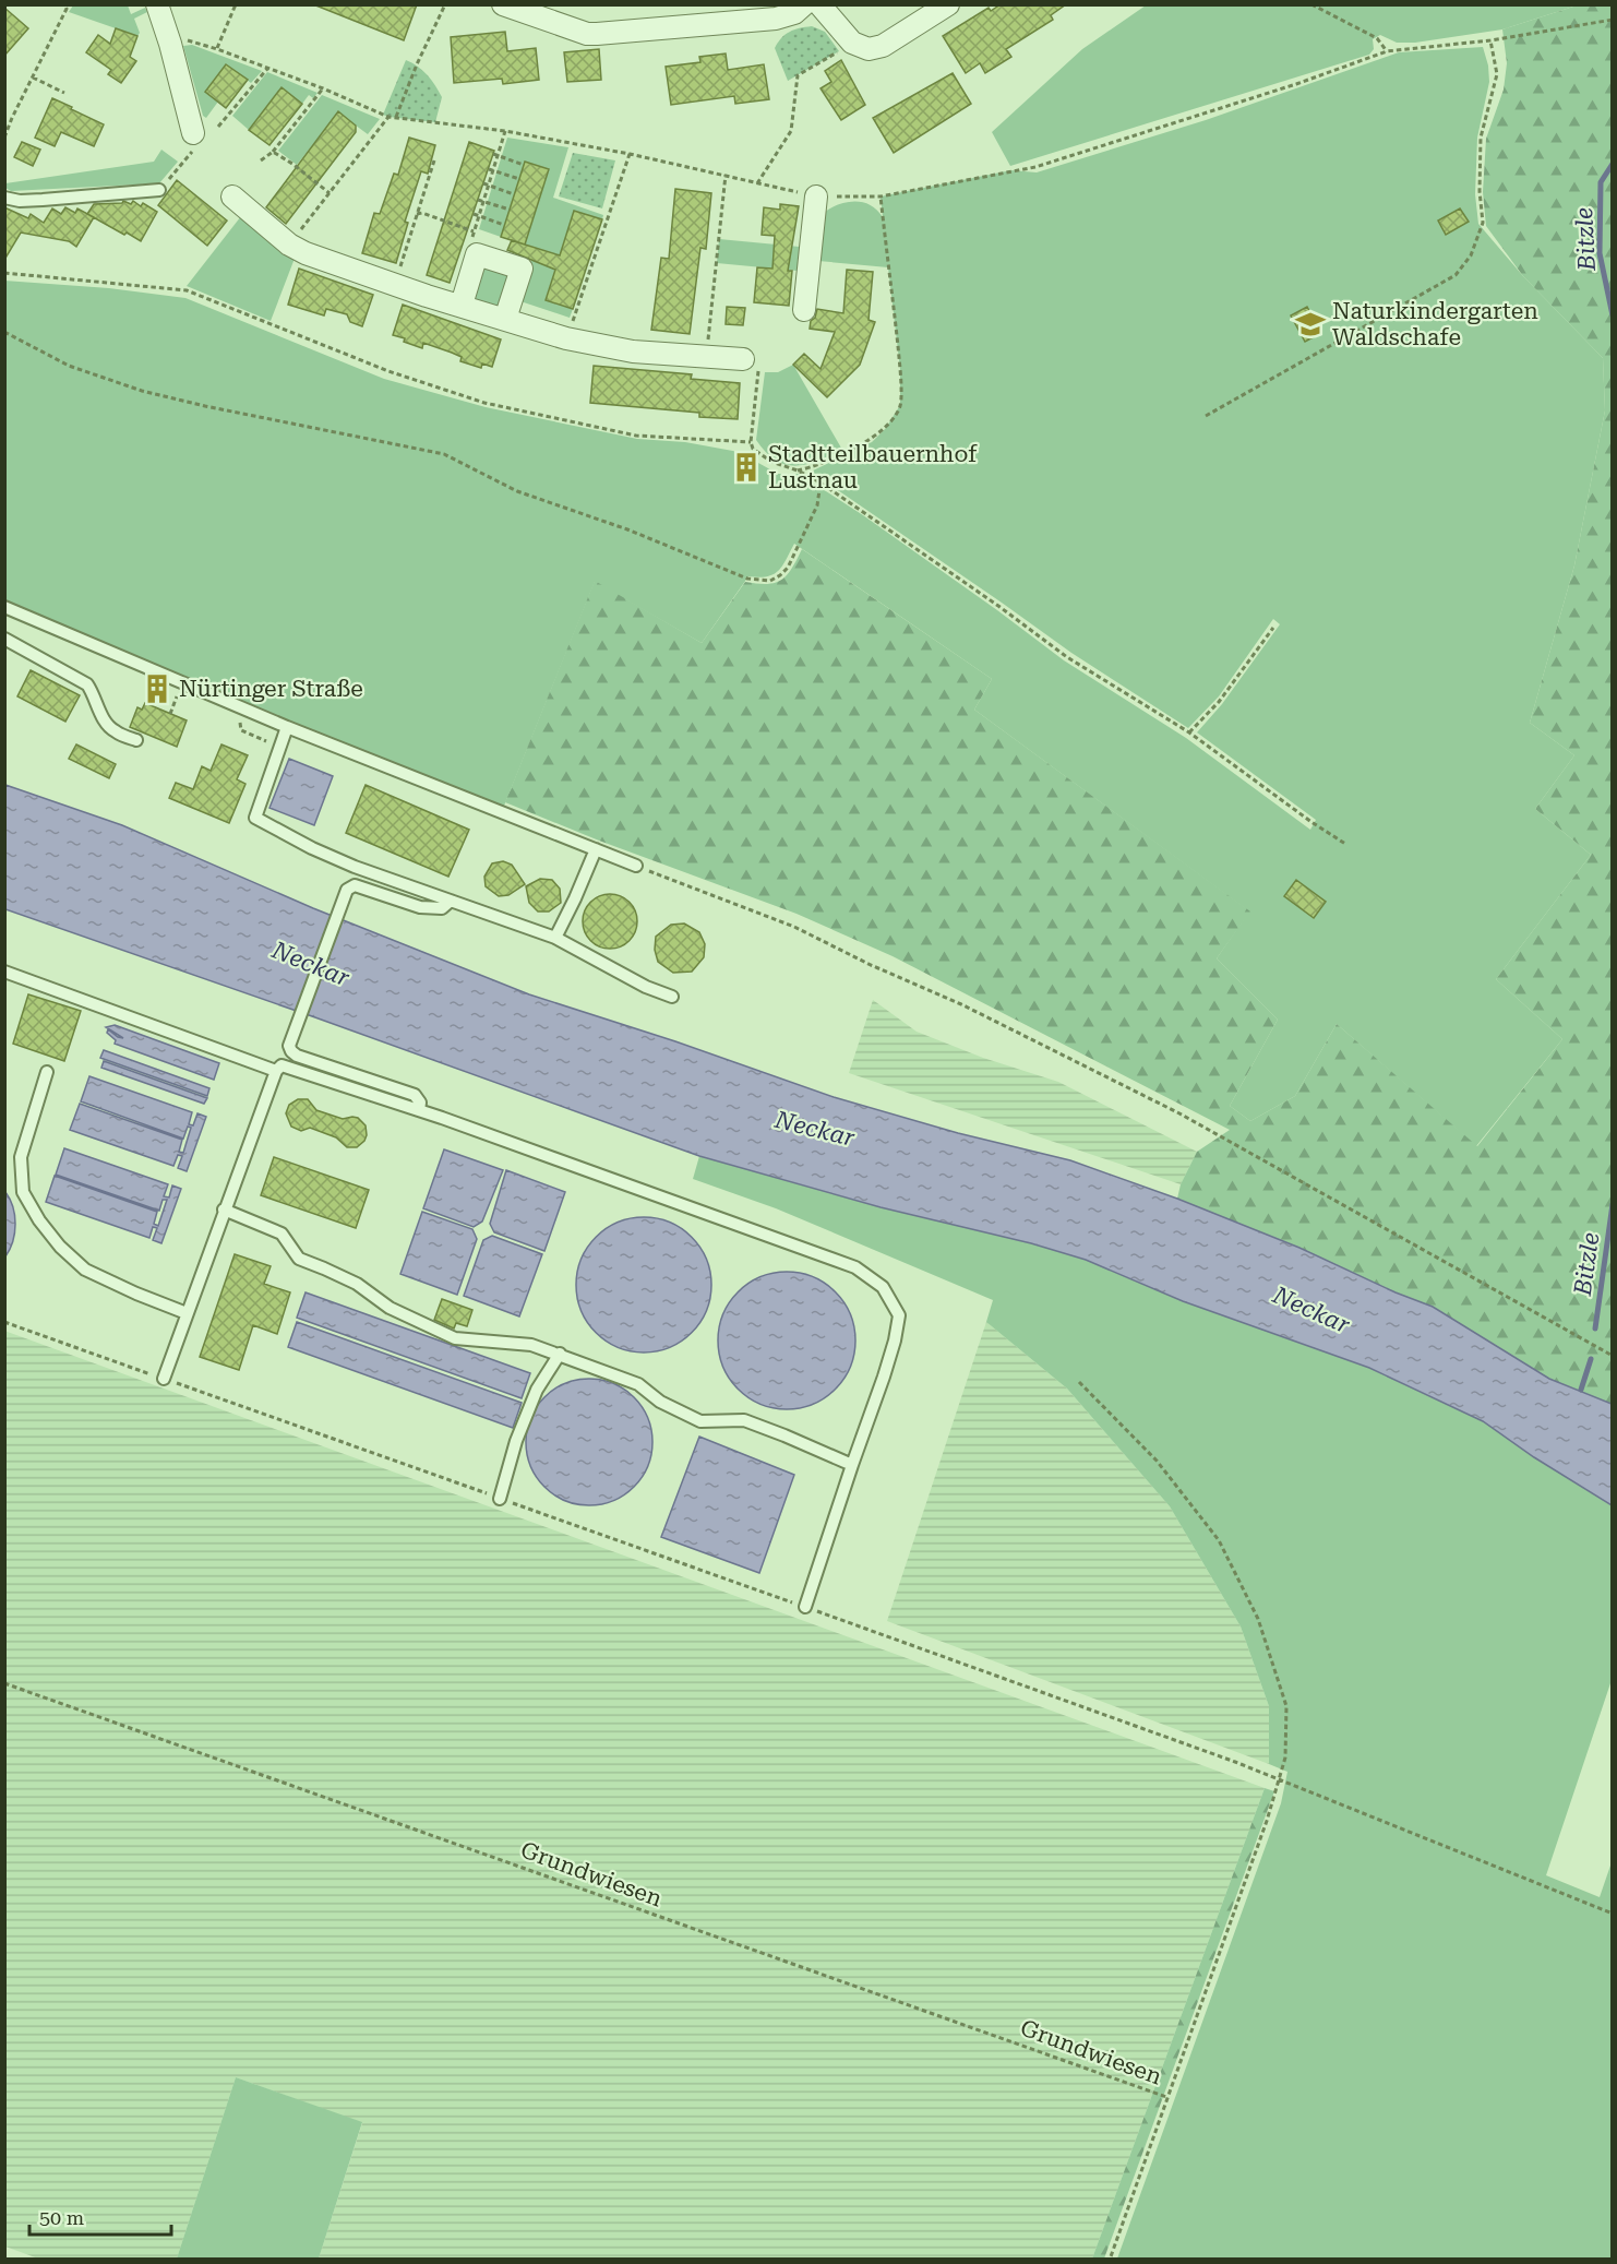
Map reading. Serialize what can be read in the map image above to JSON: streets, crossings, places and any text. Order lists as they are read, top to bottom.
{
  "streets": {
    "path": ["Grundwiesen"]
  },
  "water": ["Bitzle", "Neckar"],
  "places": {
    "school or university": ["Naturkindergarten Waldschafe"],
    "building": ["Stadtteilbauernhof Lustnau", "Nürtinger Straße"]
  },
  "scale_bar": "50 m"
}
